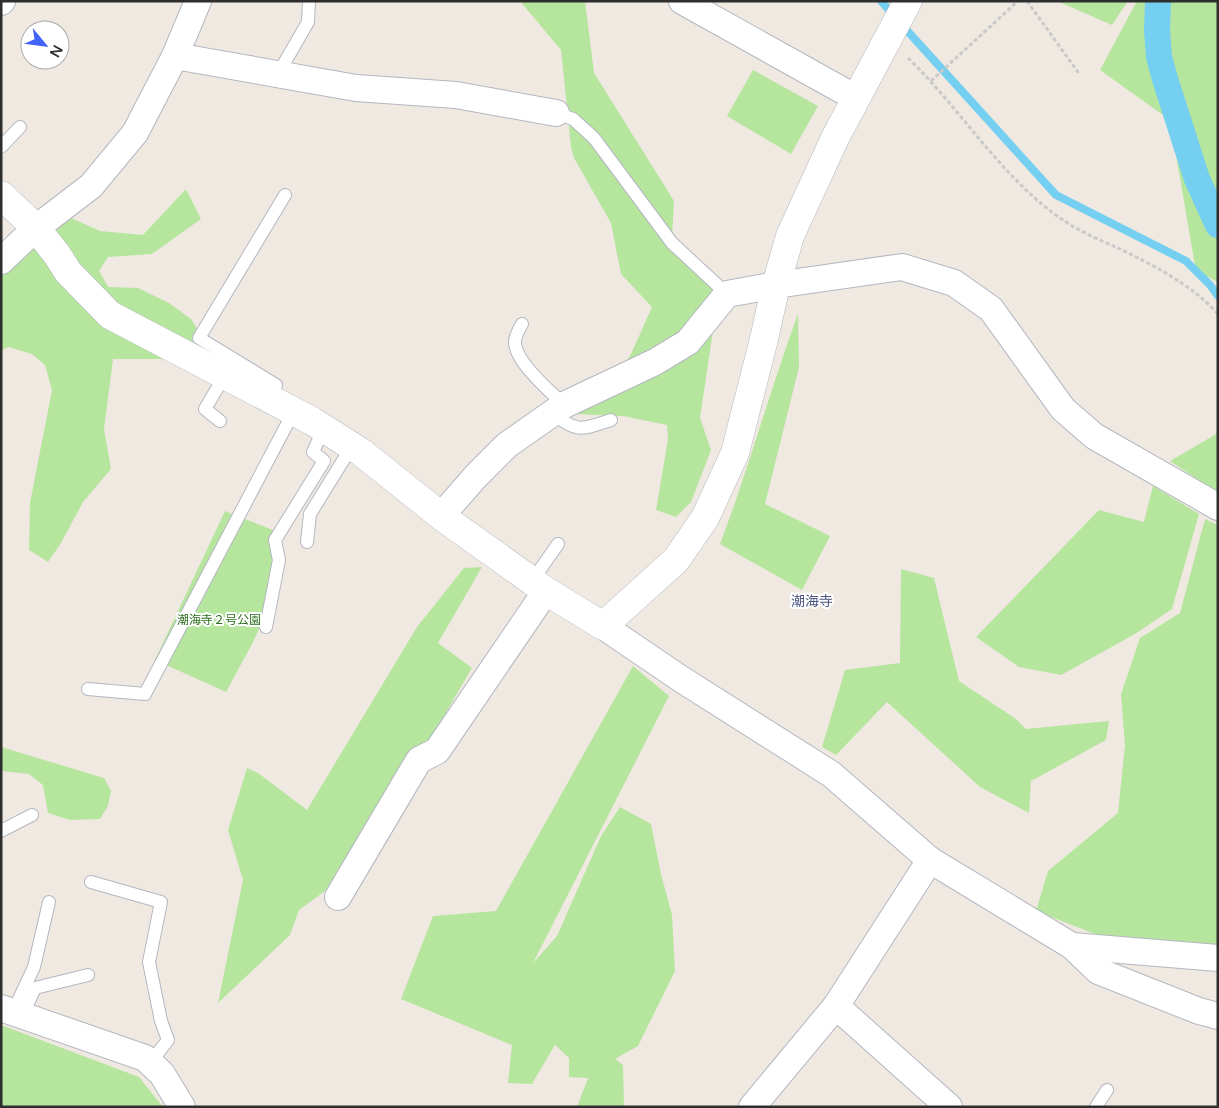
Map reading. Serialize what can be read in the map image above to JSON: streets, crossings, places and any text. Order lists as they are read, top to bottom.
{
  "districts": ["潮海寺"],
  "parks": ["潮海寺２号公園"],
  "north": "bottom right"
}
